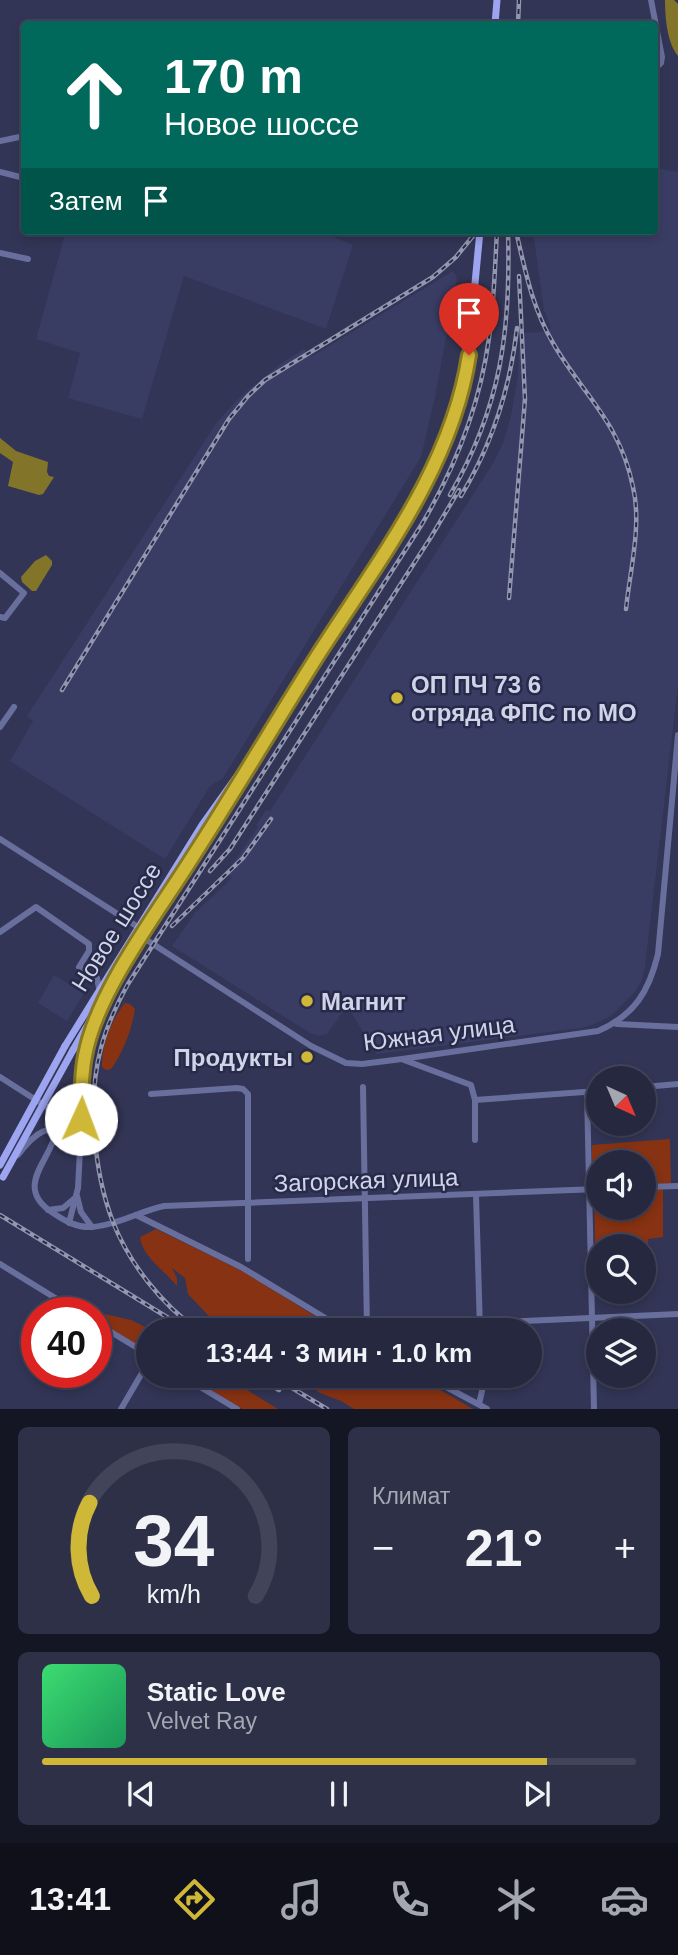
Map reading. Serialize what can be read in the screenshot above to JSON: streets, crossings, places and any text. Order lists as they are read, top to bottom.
{
  "streets": {
    "main road": ["Новое шоссе"],
    "street": ["Южная улица", "Загорская улица"]
  },
  "crossings": [
    ["Новое шоссе", "Южная улица"]
  ],
  "places": ["ОП ПЧ 73 6 отряда ФПС по МО", "Магнит", "Продукты"],
  "north": "bottom right",
  "page": {
    "turn": ["170 m", "Новое шоссе"],
    "then": "Затем",
    "limit": "40",
    "trip": "13:44 · 3 мин · 1.0 km",
    "tile": "Климат",
    "heat": ["−", "21°", "+"],
    "song": ["Static Love", "Velvet Ray"],
    "tabs": "13:41",
    "gauge": ["34", "km/h"]
  }
}
